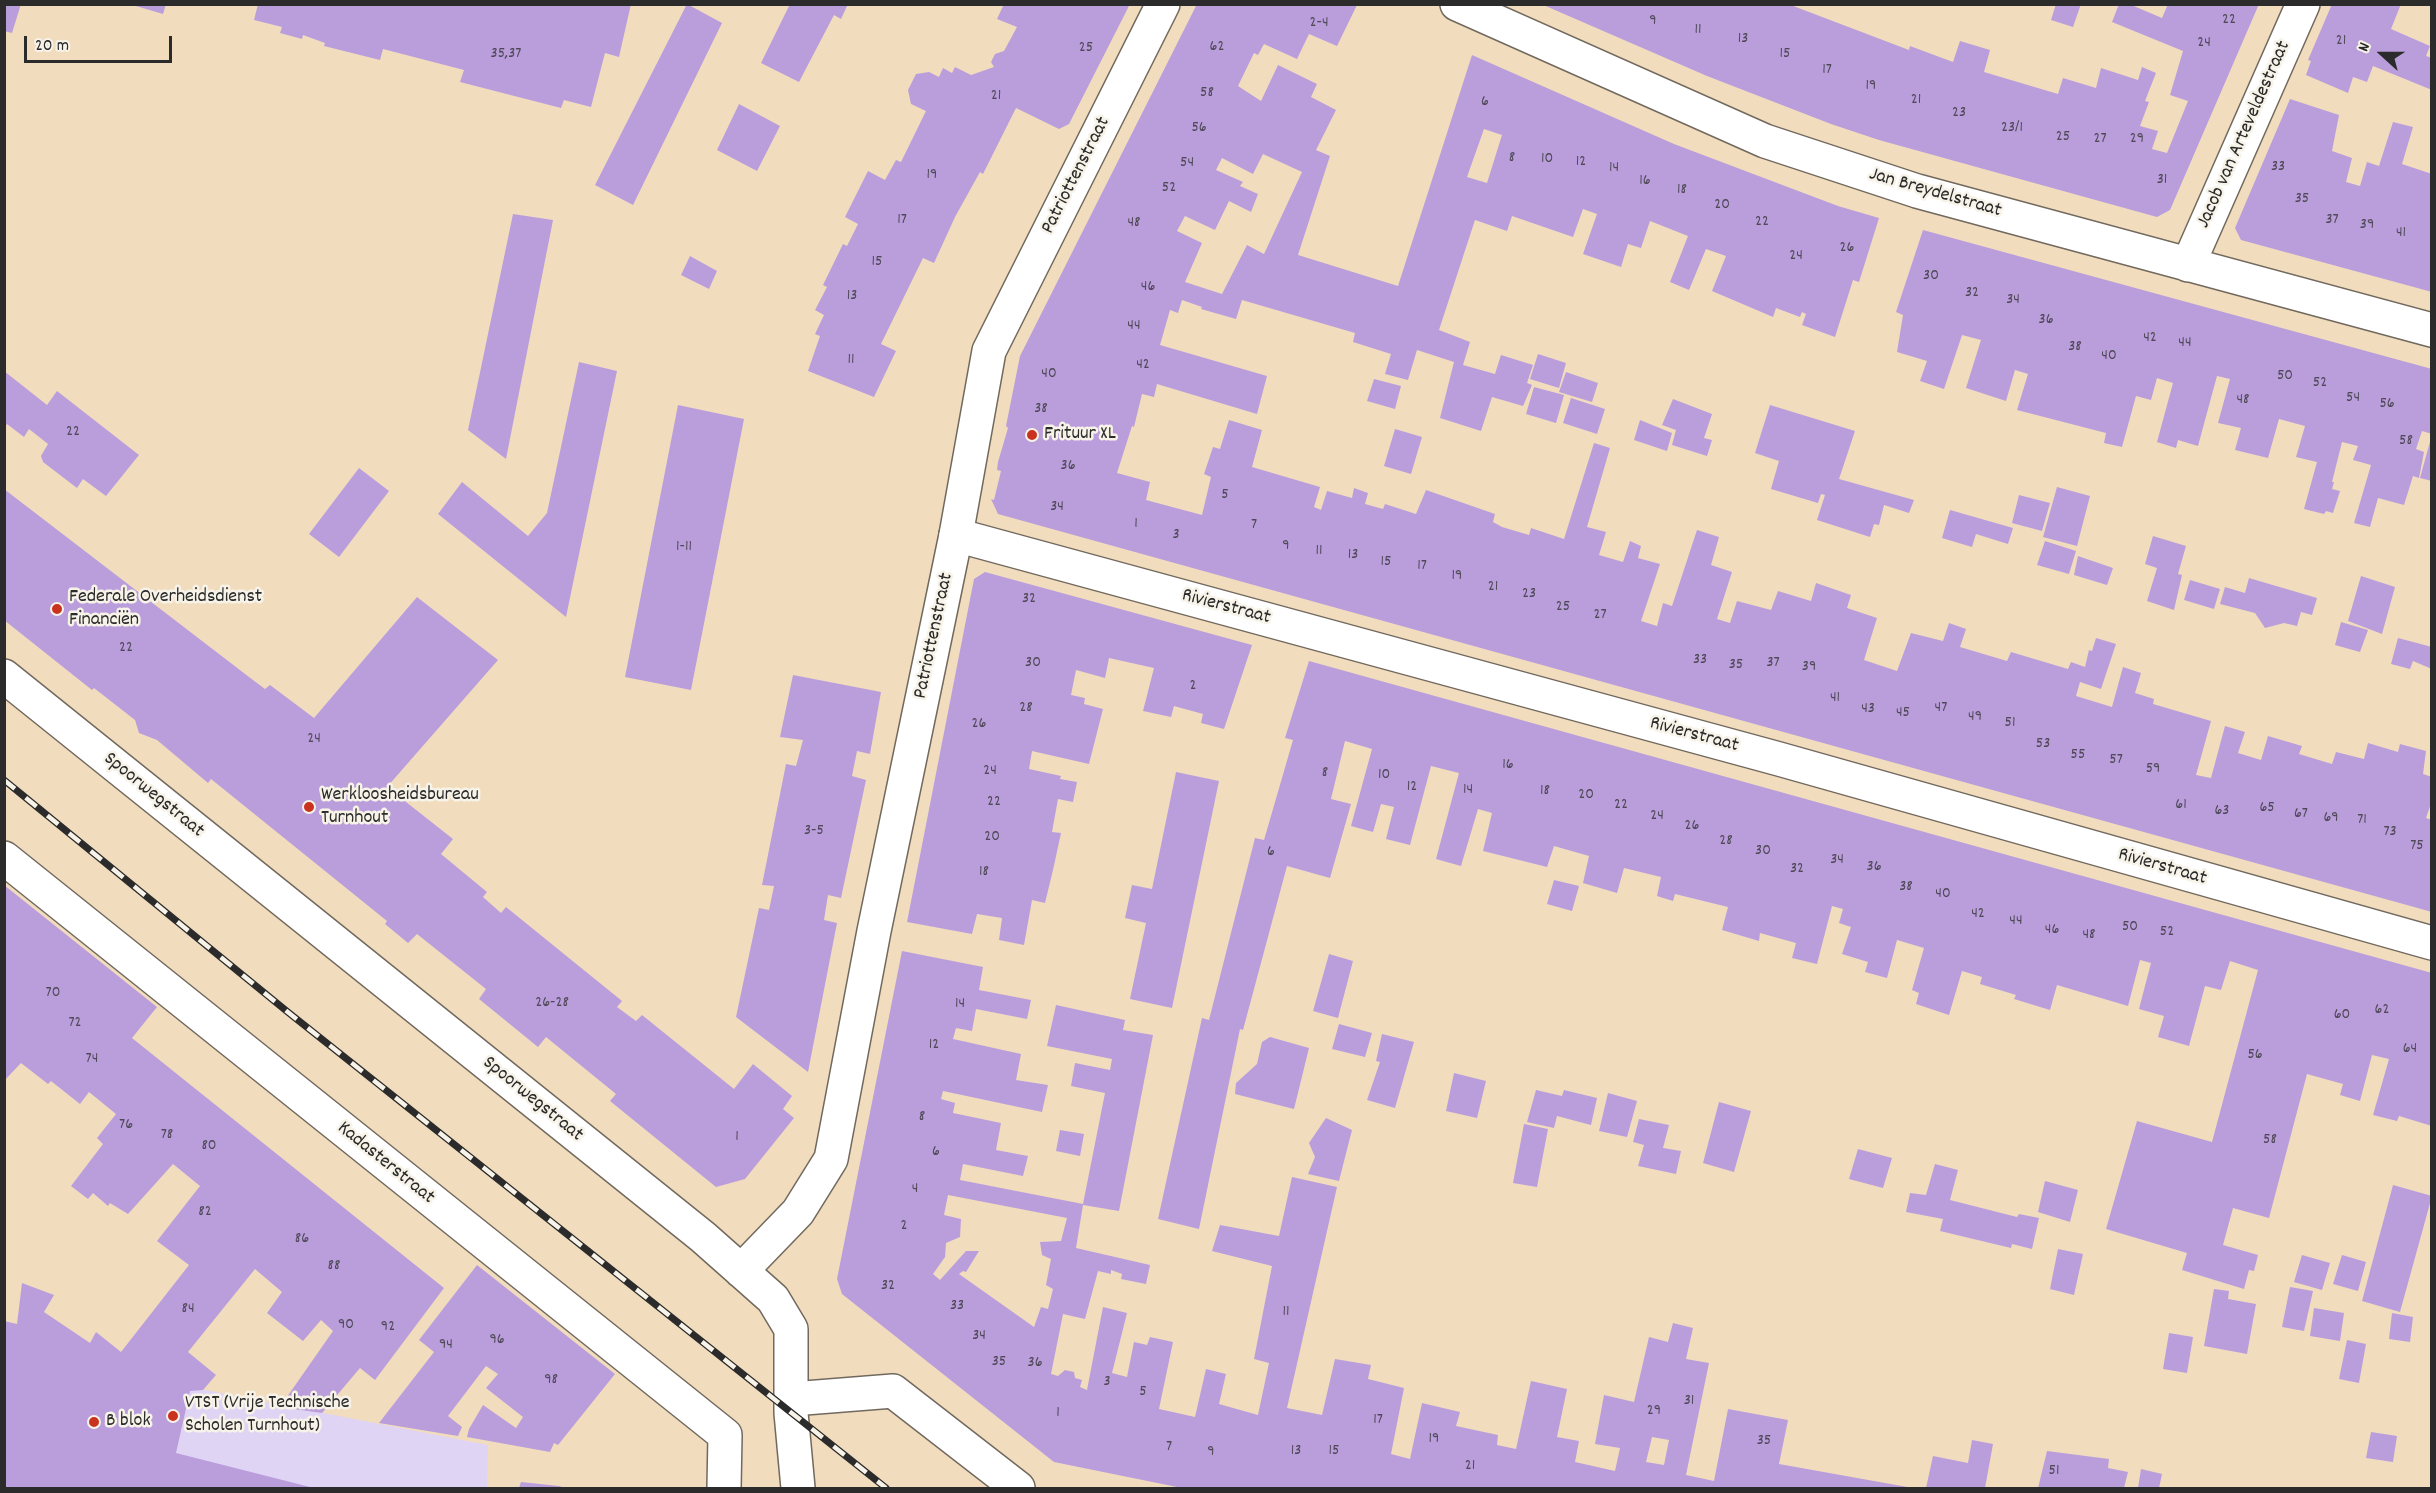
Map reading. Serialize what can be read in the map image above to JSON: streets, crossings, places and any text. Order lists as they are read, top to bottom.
{
  "streets": {
    "street": [
      "Jacob van Arteveldestraat",
      "Patriottenstraat",
      "Jan Breydelstraat",
      "Rivierstraat",
      "Spoorwegstraat",
      "Kadasterstraat"
    ]
  },
  "crossings": [
    ["Jacob van Arteveldestraat", "Jan Breydelstraat"],
    ["Patriottenstraat", "Rivierstraat"],
    ["Patriottenstraat", "Spoorwegstraat"]
  ],
  "places": [
    "Frituur XL",
    "Federale Overheidsdienst Financiën",
    "Werkloosheidsbureau Turnhout",
    "VTST (Vrije Technische Scholen Turnhout)",
    "B blok"
  ],
  "house_numbers": [
    "22",
    "9",
    "2-4",
    "11",
    "13",
    "21",
    "24",
    "62",
    "25",
    "35,37",
    "15",
    "17",
    "19",
    "58",
    "21",
    "21",
    "6",
    "23",
    "56",
    "23/1",
    "25",
    "27",
    "29",
    "8",
    "10",
    "12",
    "54",
    "33",
    "14",
    "19",
    "31",
    "16",
    "52",
    "18",
    "35",
    "20",
    "17",
    "37",
    "22",
    "48",
    "39",
    "41",
    "26",
    "24",
    "15",
    "30",
    "46",
    "32",
    "13",
    "34",
    "36",
    "44",
    "42",
    "44",
    "38",
    "40",
    "11",
    "42",
    "40",
    "50",
    "52",
    "54",
    "48",
    "56",
    "38",
    "22",
    "58",
    "36",
    "5",
    "34",
    "1",
    "7",
    "3",
    "9",
    "1-11",
    "11",
    "13",
    "15",
    "17",
    "19",
    "21",
    "23",
    "32",
    "25",
    "27",
    "22",
    "33",
    "30",
    "37",
    "35",
    "39",
    "2",
    "41",
    "28",
    "47",
    "43",
    "45",
    "49",
    "51",
    "26",
    "24",
    "53",
    "55",
    "57",
    "16",
    "59",
    "24",
    "8",
    "10",
    "12",
    "14",
    "18",
    "20",
    "22",
    "22",
    "61",
    "65",
    "63",
    "67",
    "24",
    "69",
    "71",
    "26",
    "3-5",
    "73",
    "20",
    "28",
    "75",
    "30",
    "6",
    "34",
    "36",
    "32",
    "18",
    "38",
    "40",
    "42",
    "44",
    "50",
    "46",
    "52",
    "48",
    "70",
    "26-28",
    "14",
    "62",
    "60",
    "72",
    "12",
    "64",
    "56",
    "74",
    "8",
    "76",
    "78",
    "1",
    "58",
    "80",
    "6",
    "4",
    "82",
    "2",
    "86",
    "88",
    "32",
    "33",
    "84",
    "11",
    "90",
    "92",
    "34",
    "96",
    "94",
    "35",
    "36",
    "98",
    "3",
    "5",
    "31",
    "29",
    "1",
    "17",
    "19",
    "35",
    "7",
    "13",
    "15",
    "9",
    "21",
    "51"
  ],
  "scale_bar": "20 m",
  "north": "left"
}
